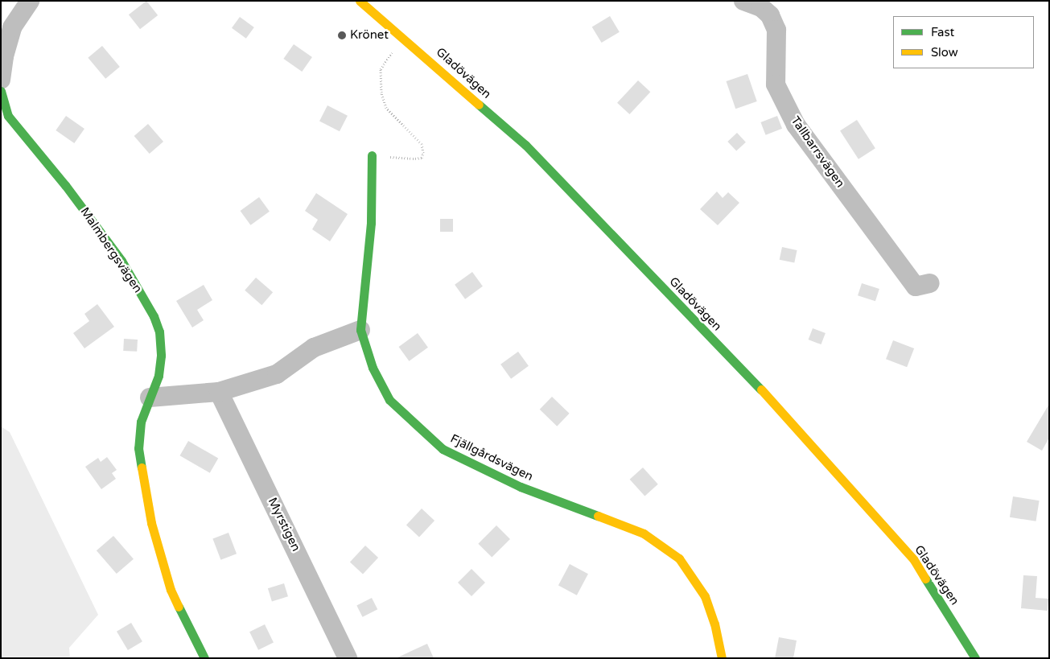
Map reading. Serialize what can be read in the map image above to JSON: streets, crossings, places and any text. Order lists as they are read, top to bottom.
{
  "streets": {
    "street": [
      "Gladövägen",
      "Tallbarrsvägen",
      "Malmbergsvägen",
      "Fjällgårdsvägen",
      "Myrstigen"
    ]
  },
  "places": ["Krönet"],
  "legend": ["Fast", "Slow"]
}
